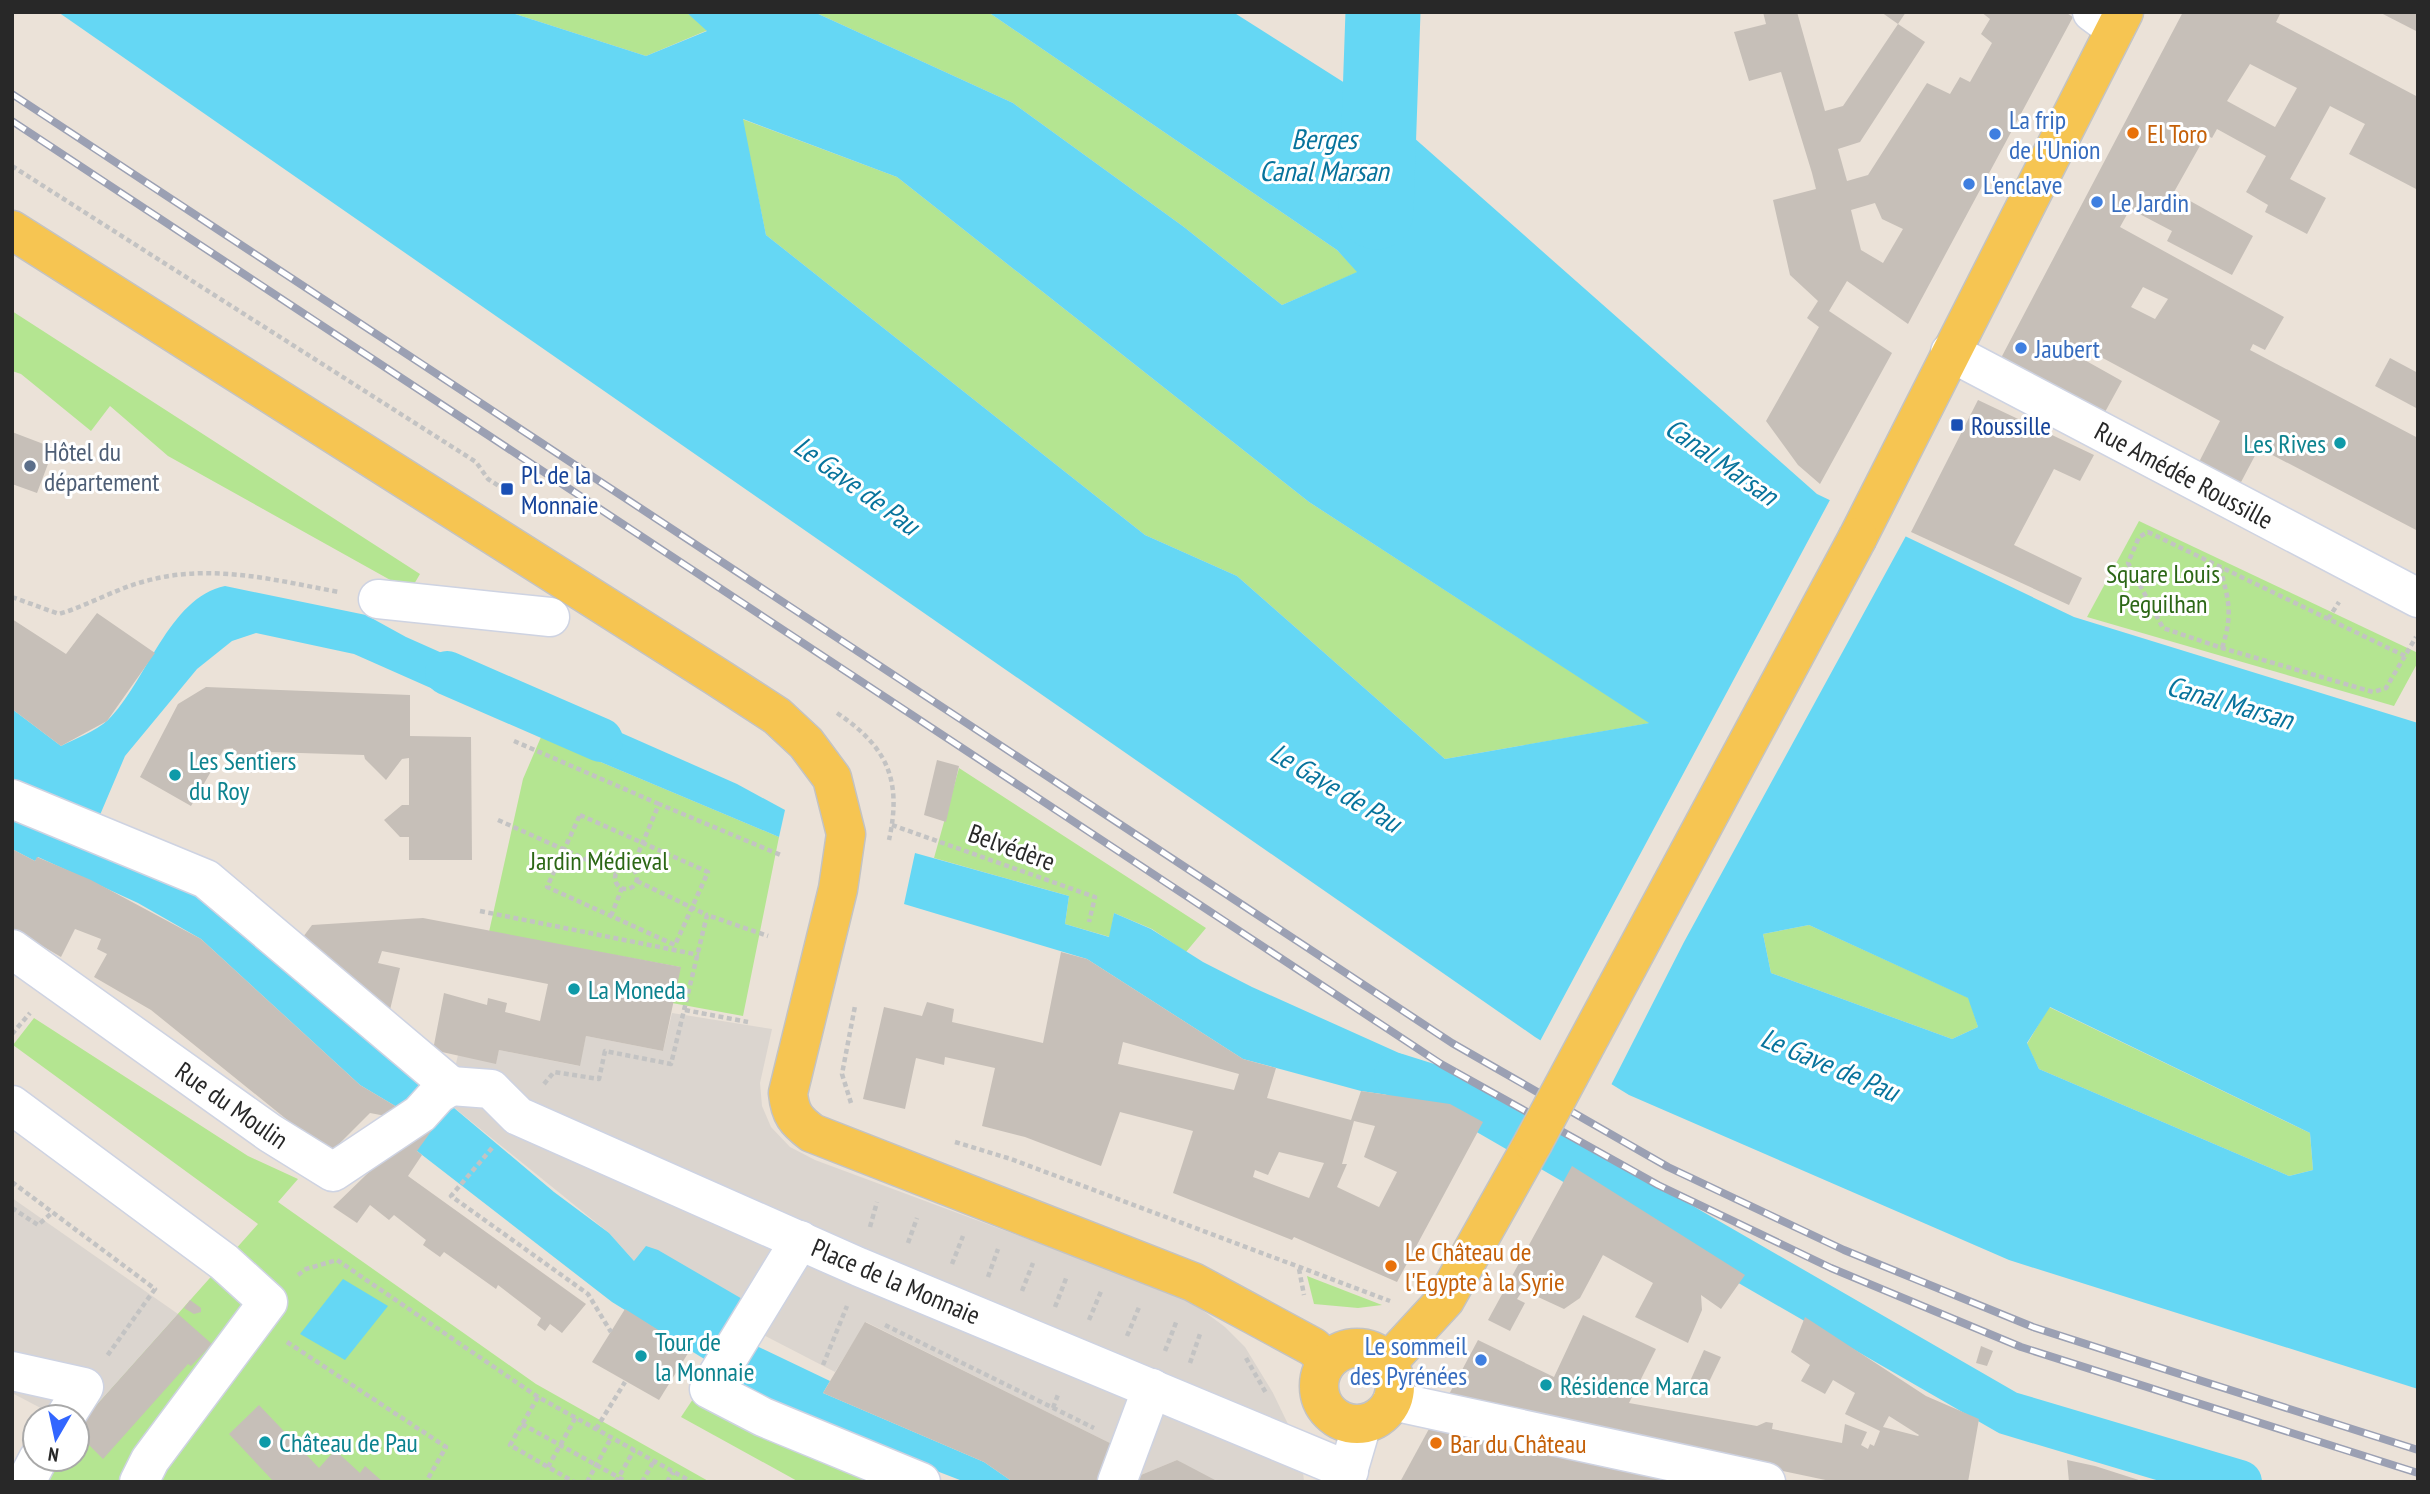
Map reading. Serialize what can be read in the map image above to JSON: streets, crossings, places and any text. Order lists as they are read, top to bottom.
{
  "streets": {
    "street": ["Rue Amédée Roussille", "Rue du Moulin", "Place de la Monnaie"],
    "path": ["Belvédère"]
  },
  "crossings": [
    ["Rue du Moulin", "Place de la Monnaie"]
  ],
  "water": ["Berges Canal Marsan", "Canal Marsan", "Le Gave de Pau"],
  "parks": ["Square Louis Peguilhan", "Jardin Médieval"],
  "places": {
    "other": [
      "El Toro",
      "La frip de l'Union",
      "L'enclave",
      "Le Jardin",
      "Jaubert",
      "Les Rives",
      "Hôtel du département",
      "Les Sentiers du Roy",
      "La Moneda",
      "Le Château de l'Egypte à la Syrie",
      "Tour de la Monnaie",
      "Le sommeil des Pyrénées",
      "Résidence Marca",
      "Château de Pau",
      "Bar du Château"
    ],
    "transit": ["Roussille", "Pl. de la Monnaie"]
  },
  "north": "bottom"
}
